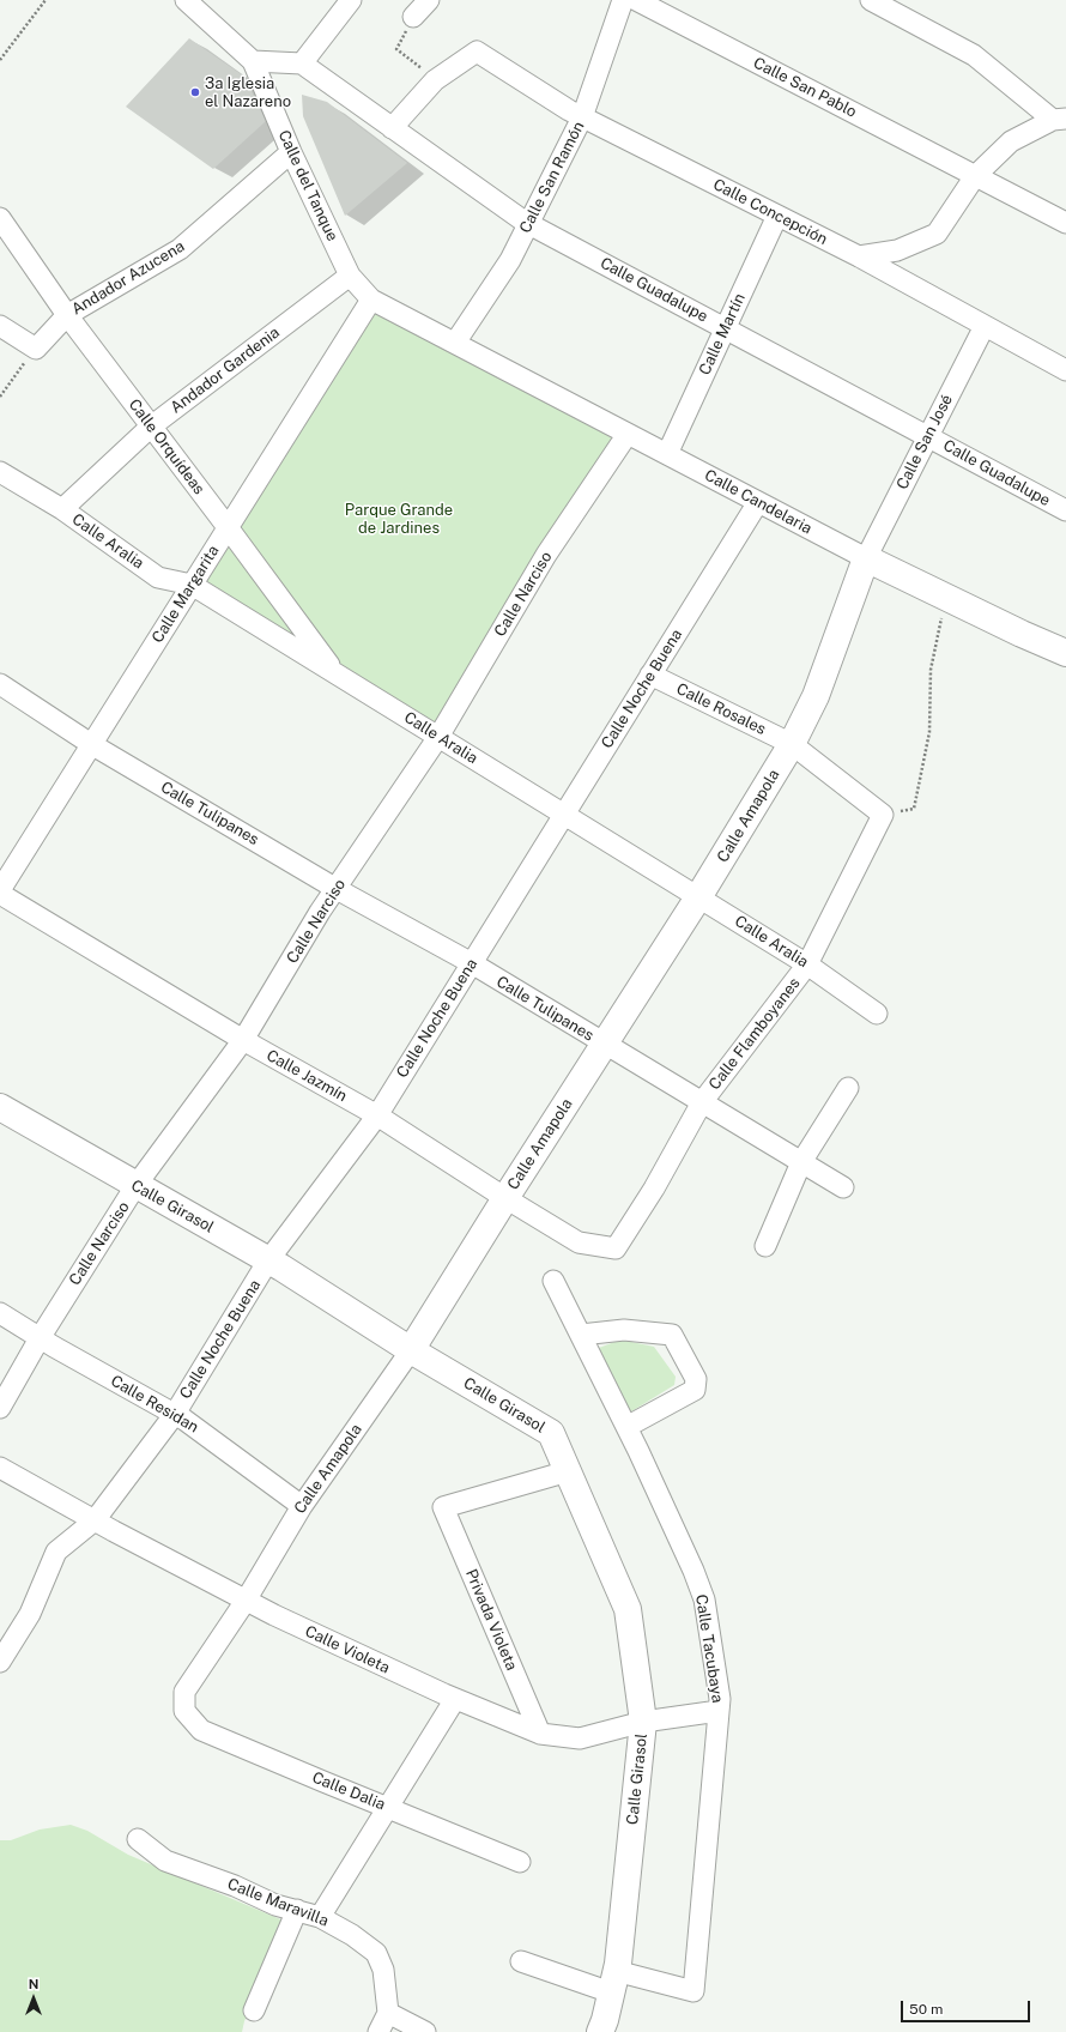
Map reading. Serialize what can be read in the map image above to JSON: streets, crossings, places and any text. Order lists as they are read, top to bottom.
{
  "streets": {
    "street": [
      "Calle San Pablo",
      "Calle San Ramón",
      "Calle del Tanque",
      "Calle Concepción",
      "Andador Azucena",
      "Calle Guadalupe",
      "Calle Martín",
      "Andador Gardenia",
      "Calle San José",
      "Calle Orquídeas",
      "Calle Candelaria",
      "Calle Aralia",
      "Calle Margarita",
      "Calle Narciso",
      "Calle Noche Buena",
      "Calle Rosales",
      "Calle Tulipanes",
      "Calle Amapola",
      "Calle Flamboyanes",
      "Calle Jazmín",
      "Calle Girasol",
      "Calle Residan",
      "Privada Violeta",
      "Calle Tacubaya",
      "Calle Violeta",
      "Calle Dalia",
      "Calle Maravilla"
    ]
  },
  "crossings": [
    ["Calle San Ramón", "Calle del Tanque"],
    ["Calle San Ramón", "Calle Concepción"],
    ["Calle San Ramón", "Calle Guadalupe"],
    ["Calle San Ramón", "Calle Candelaria"],
    ["Calle del Tanque", "Andador Azucena"],
    ["Calle del Tanque", "Andador Gardenia"],
    ["Calle del Tanque", "Calle Candelaria"],
    ["Calle del Tanque", "Calle Margarita"],
    ["Calle Concepción", "Calle Martín"],
    ["Calle Concepción", "Calle San José"],
    ["Andador Azucena", "Calle Orquídeas"],
    ["Calle Guadalupe", "Calle Martín"],
    ["Calle Guadalupe", "Calle San José"],
    ["Calle Martín", "Calle Candelaria"],
    ["Andador Gardenia", "Calle Orquídeas"],
    ["Andador Gardenia", "Calle Aralia"],
    ["Calle San José", "Calle Candelaria"],
    ["Calle San José", "Calle Amapola"],
    ["Calle Orquídeas", "Calle Aralia"],
    ["Calle Orquídeas", "Calle Margarita"],
    ["Calle Candelaria", "Calle Narciso"],
    ["Calle Candelaria", "Calle Noche Buena"],
    ["Calle Candelaria", "Calle Amapola"],
    ["Calle Aralia", "Calle Margarita"],
    ["Calle Aralia", "Calle Narciso"],
    ["Calle Aralia", "Calle Noche Buena"],
    ["Calle Aralia", "Calle Amapola"],
    ["Calle Aralia", "Calle Flamboyanes"],
    ["Calle Margarita", "Calle Tulipanes"],
    ["Calle Narciso", "Calle Tulipanes"],
    ["Calle Narciso", "Calle Jazmín"],
    ["Calle Narciso", "Calle Girasol"],
    ["Calle Narciso", "Calle Residan"],
    ["Calle Noche Buena", "Calle Rosales"],
    ["Calle Noche Buena", "Calle Tulipanes"],
    ["Calle Noche Buena", "Calle Jazmín"],
    ["Calle Noche Buena", "Calle Girasol"],
    ["Calle Noche Buena", "Calle Residan"],
    ["Calle Noche Buena", "Calle Violeta"],
    ["Calle Rosales", "Calle Amapola"],
    ["Calle Rosales", "Calle Flamboyanes"],
    ["Calle Tulipanes", "Calle Amapola"],
    ["Calle Tulipanes", "Calle Flamboyanes"],
    ["Calle Amapola", "Calle Jazmín"],
    ["Calle Amapola", "Calle Girasol"],
    ["Calle Amapola", "Calle Residan"],
    ["Calle Amapola", "Calle Violeta"],
    ["Calle Amapola", "Calle Dalia"],
    ["Calle Flamboyanes", "Calle Jazmín"],
    ["Calle Girasol", "Privada Violeta"],
    ["Calle Girasol", "Calle Tacubaya"],
    ["Calle Girasol", "Calle Violeta"],
    ["Privada Violeta", "Calle Violeta"],
    ["Calle Tacubaya", "Calle Violeta"]
  ],
  "parks": ["Parque Grande de Jardines"],
  "places": ["3a Iglesia el Nazareno"],
  "scale_bar": "50 m",
  "north": "top"
}
